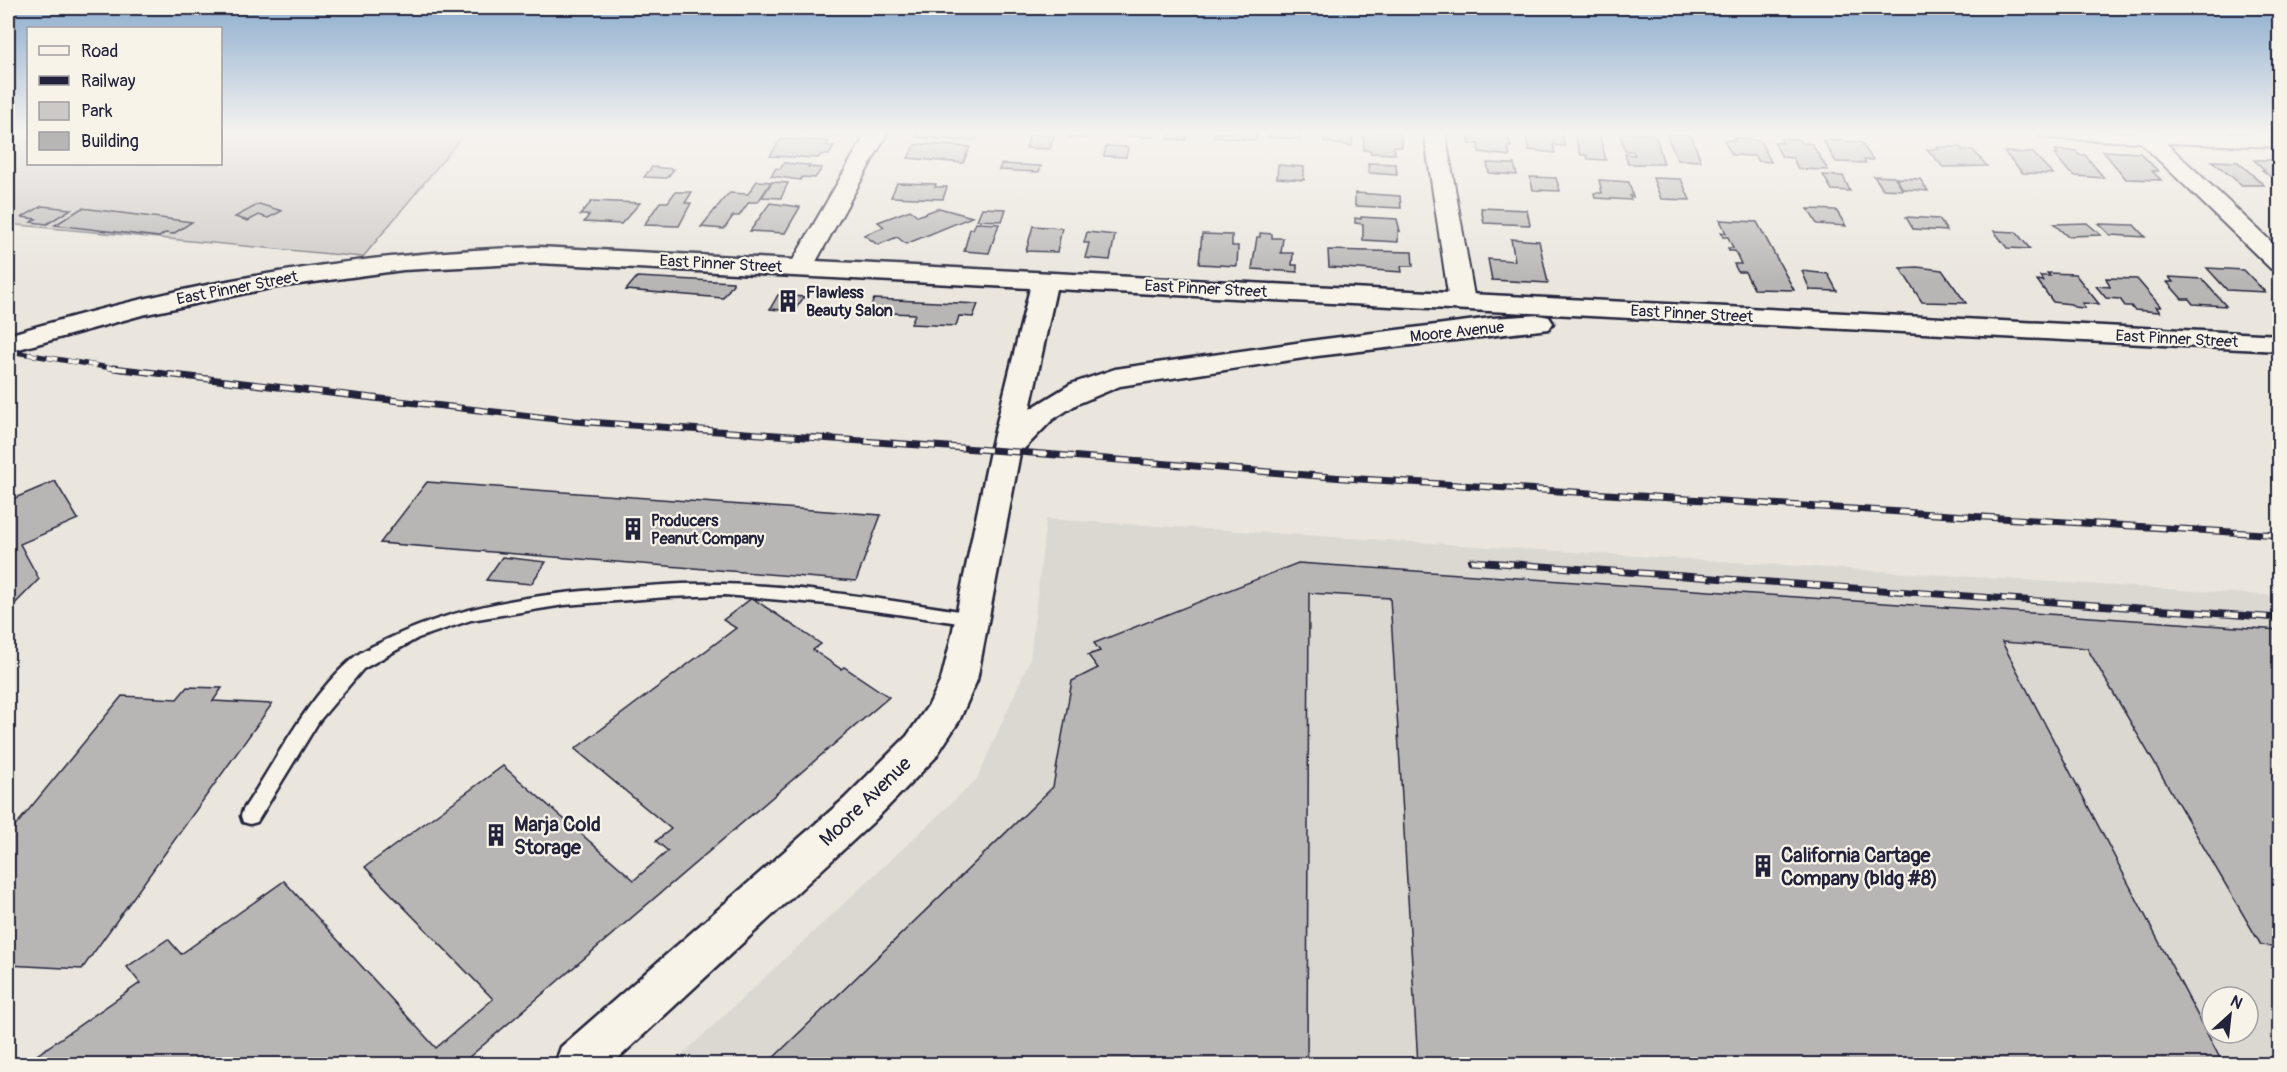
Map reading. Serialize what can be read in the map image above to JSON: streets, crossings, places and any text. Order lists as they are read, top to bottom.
{
  "streets": {
    "main road": ["East Pinner Street", "Moore Avenue"]
  },
  "crossings": [
    ["East Pinner Street", "Moore Avenue"]
  ],
  "places": {
    "building": [
      "Flawless Beauty Salon",
      "Producers Peanut Company",
      "Marja Cold Storage",
      "California Cartage Company (bldg #8)"
    ]
  },
  "legend": [
    "Road",
    "Railway",
    "Park",
    "Building"
  ],
  "north": "top right"
}
